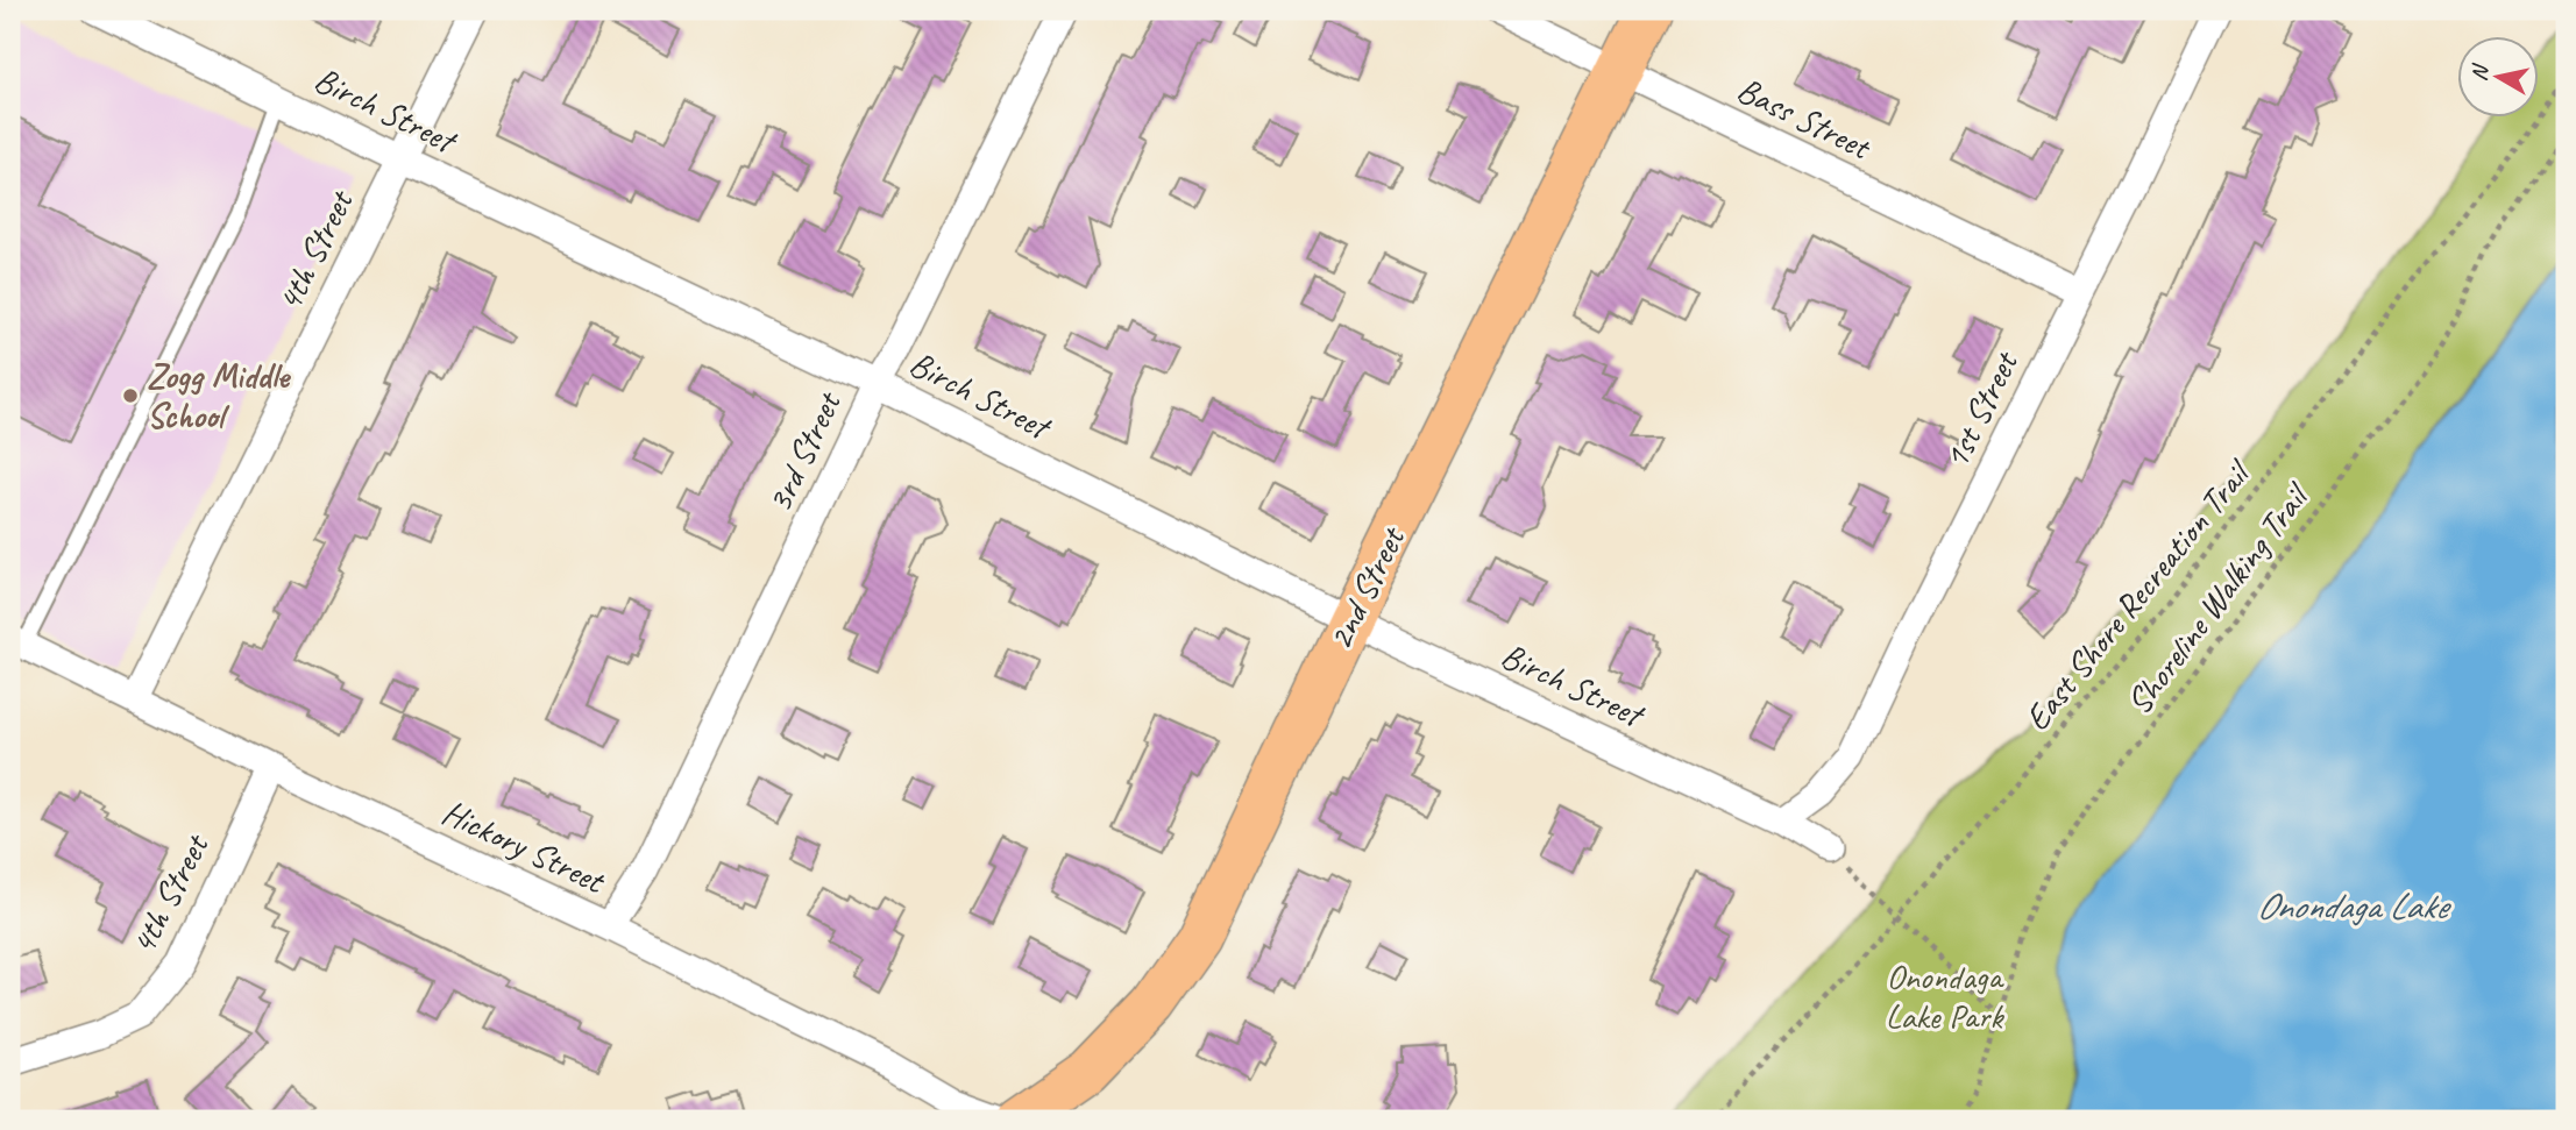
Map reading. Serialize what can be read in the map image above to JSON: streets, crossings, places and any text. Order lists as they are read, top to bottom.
{
  "streets": {
    "main road": ["2nd Street"],
    "street": [
      "Birch Street",
      "Bass Street",
      "4th Street",
      "1st Street",
      "3rd Street",
      "Hickory Street"
    ],
    "path": ["East Shore Recreation Trail", "Shoreline Walking Trail"]
  },
  "crossings": [
    ["Birch Street", "4th Street"],
    ["Birch Street", "1st Street"],
    ["Birch Street", "3rd Street"],
    ["Birch Street", "2nd Street"],
    ["Bass Street", "1st Street"],
    ["Bass Street", "2nd Street"],
    ["4th Street", "Hickory Street"],
    ["3rd Street", "Hickory Street"]
  ],
  "water": ["Onondaga Lake"],
  "parks": ["Onondaga Lake Park"],
  "places": ["Zogg Middle School"],
  "north": "left"
}
